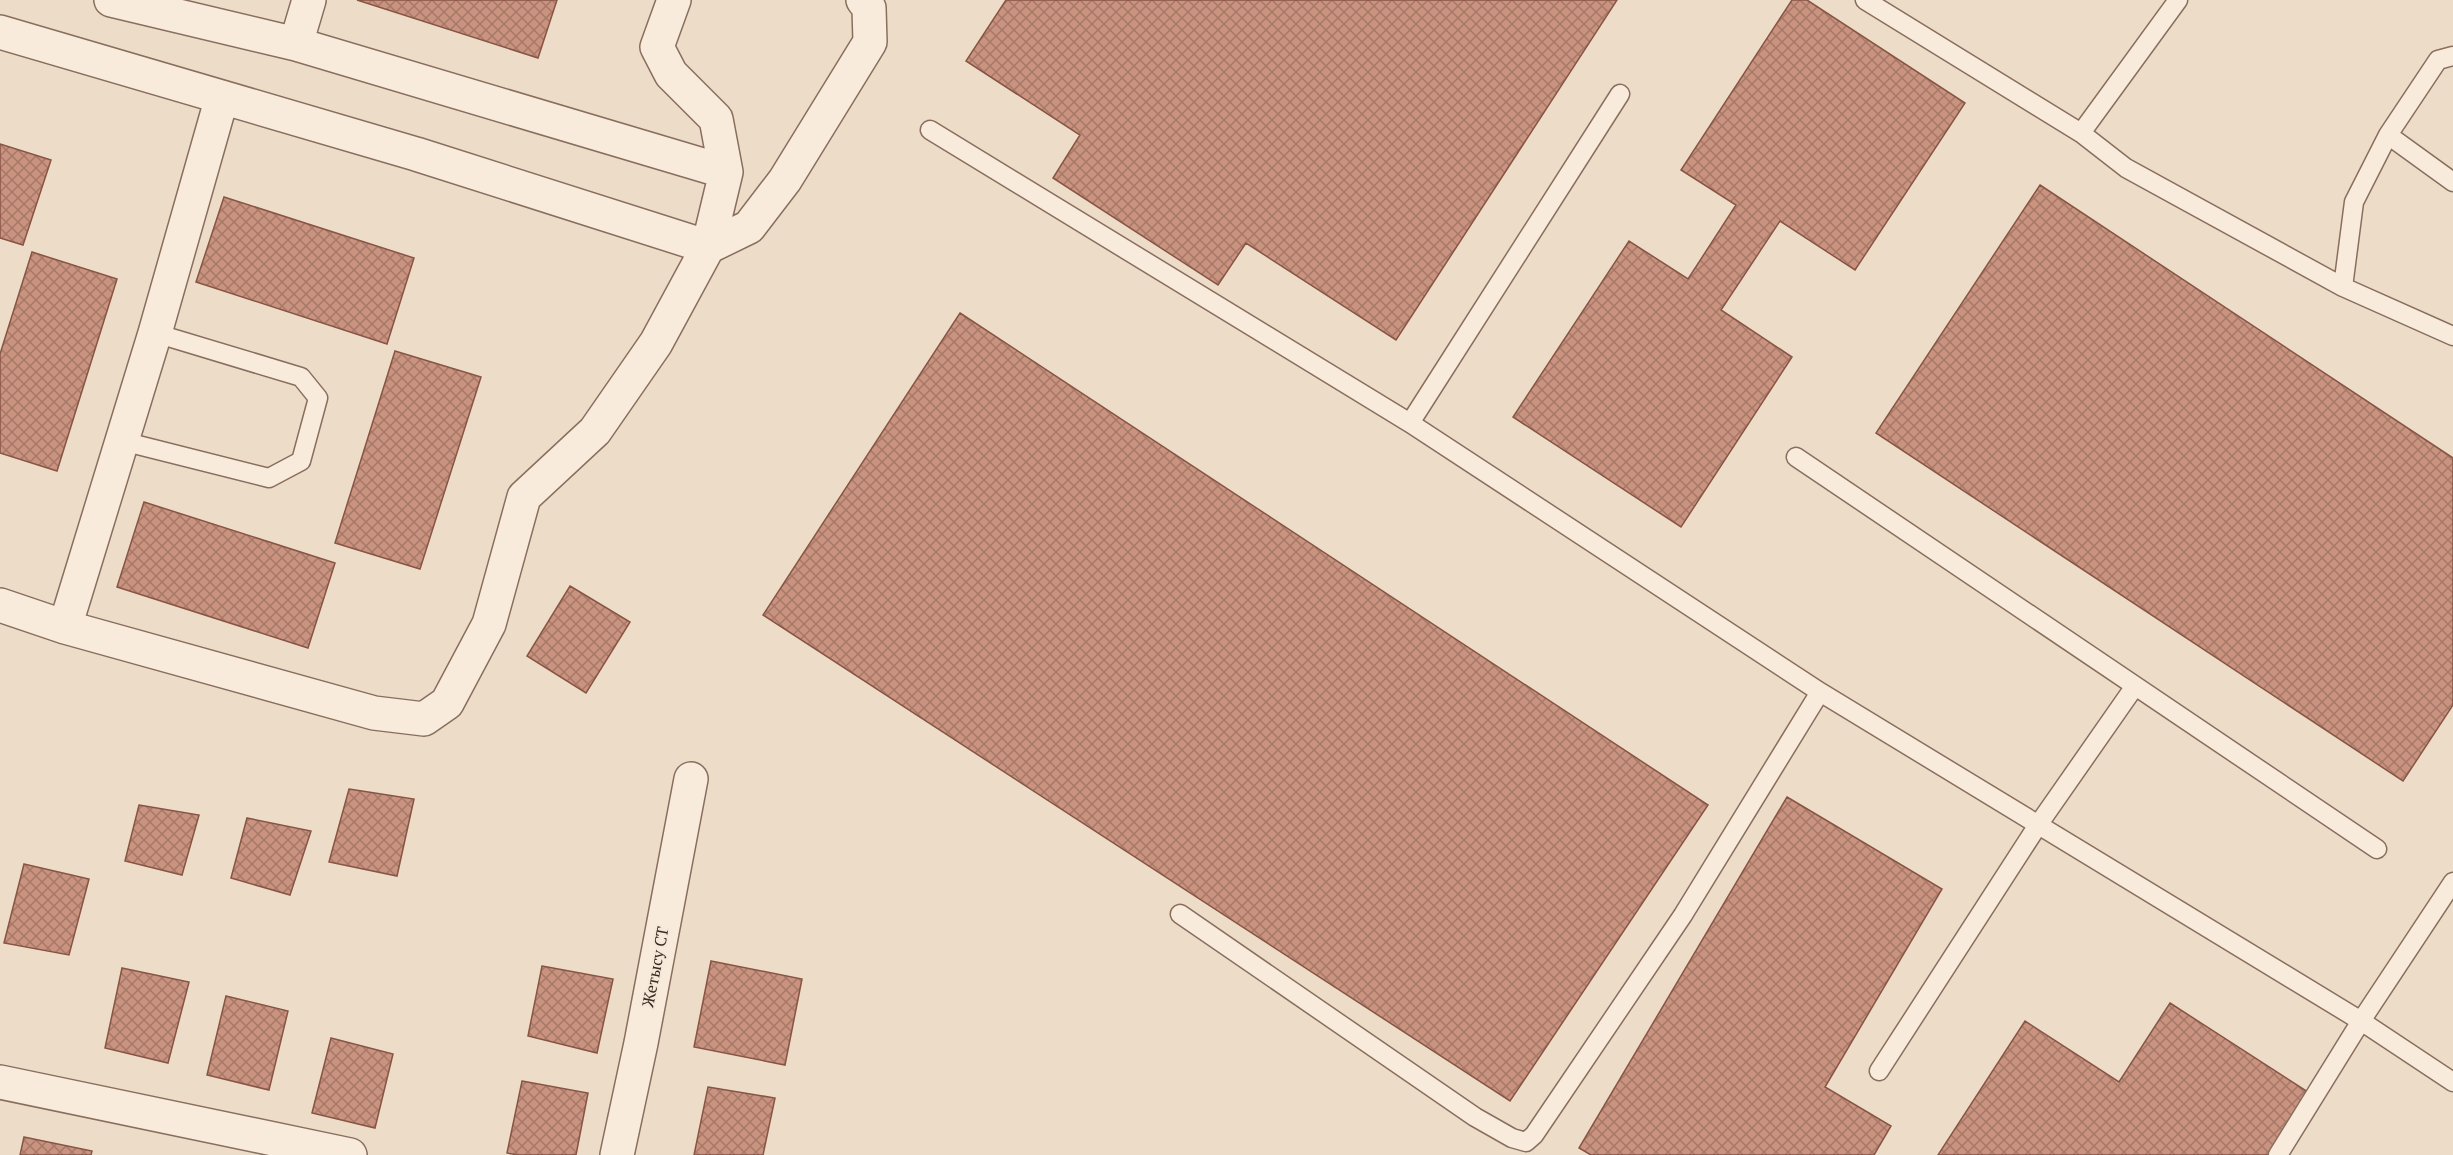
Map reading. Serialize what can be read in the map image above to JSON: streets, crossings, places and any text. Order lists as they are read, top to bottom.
{
  "streets": {
    "street": ["Жетысу СТ"]
  }
}
